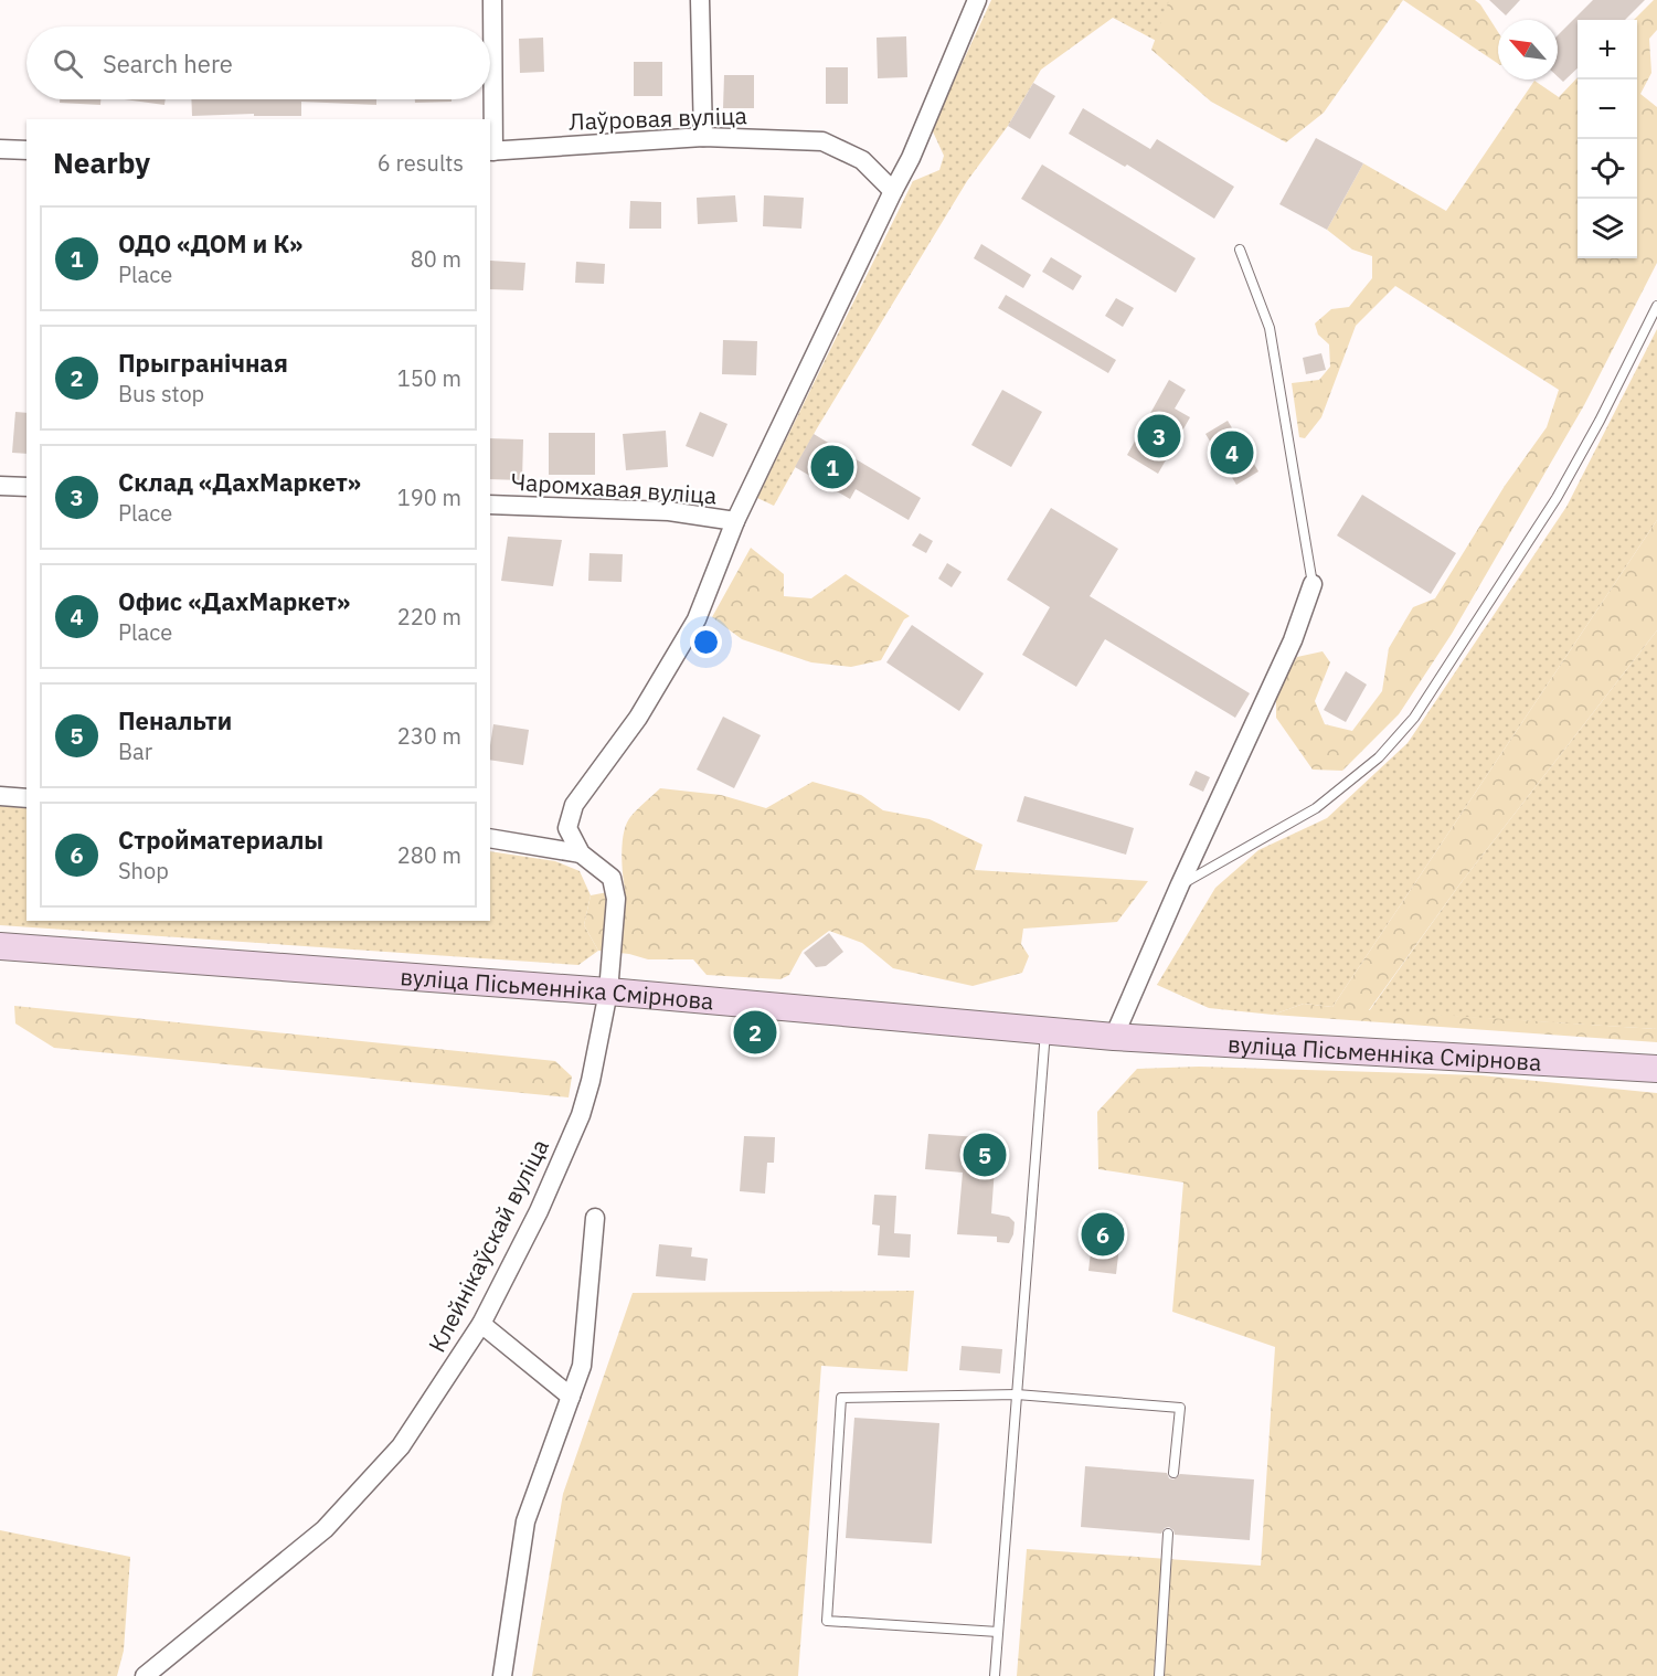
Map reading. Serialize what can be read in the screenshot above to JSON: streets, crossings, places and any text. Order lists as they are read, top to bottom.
{
  "streets": {
    "main road": ["вуліца Пісьменніка Смірнова"],
    "street": ["Лаўровая вуліца", "Чаромхавая вуліца", "Клейнікаўскай вуліца"]
  },
  "crossings": [
    ["вуліца Пісьменніка Смірнова", "Клейнікаўскай вуліца"]
  ],
  "north": "top left",
  "page": {
    "map_buttons": ["+", "−"],
    "search": "Search here",
    "heading": ["Nearby", "6 results"],
    "list": [
      {
        "mark": "1",
        "name": "ОДО «ДОМ и К»",
        "note": "Place",
        "value": "80 m"
      },
      {
        "mark": "2",
        "name": "Прыгранічная",
        "note": "Bus stop",
        "value": "150 m"
      },
      {
        "mark": "3",
        "name": "Склад «ДахМаркет»",
        "note": "Place",
        "value": "190 m"
      },
      {
        "mark": "4",
        "name": "Офис «ДахМаркет»",
        "note": "Place",
        "value": "220 m"
      },
      {
        "mark": "5",
        "name": "Пенальти",
        "note": "Bar",
        "value": "230 m"
      },
      {
        "mark": "6",
        "name": "Стройматериалы",
        "note": "Shop",
        "value": "280 m"
      }
    ],
    "pins": [
      "3",
      "4",
      "1",
      "2",
      "5",
      "6"
    ]
  }
}
